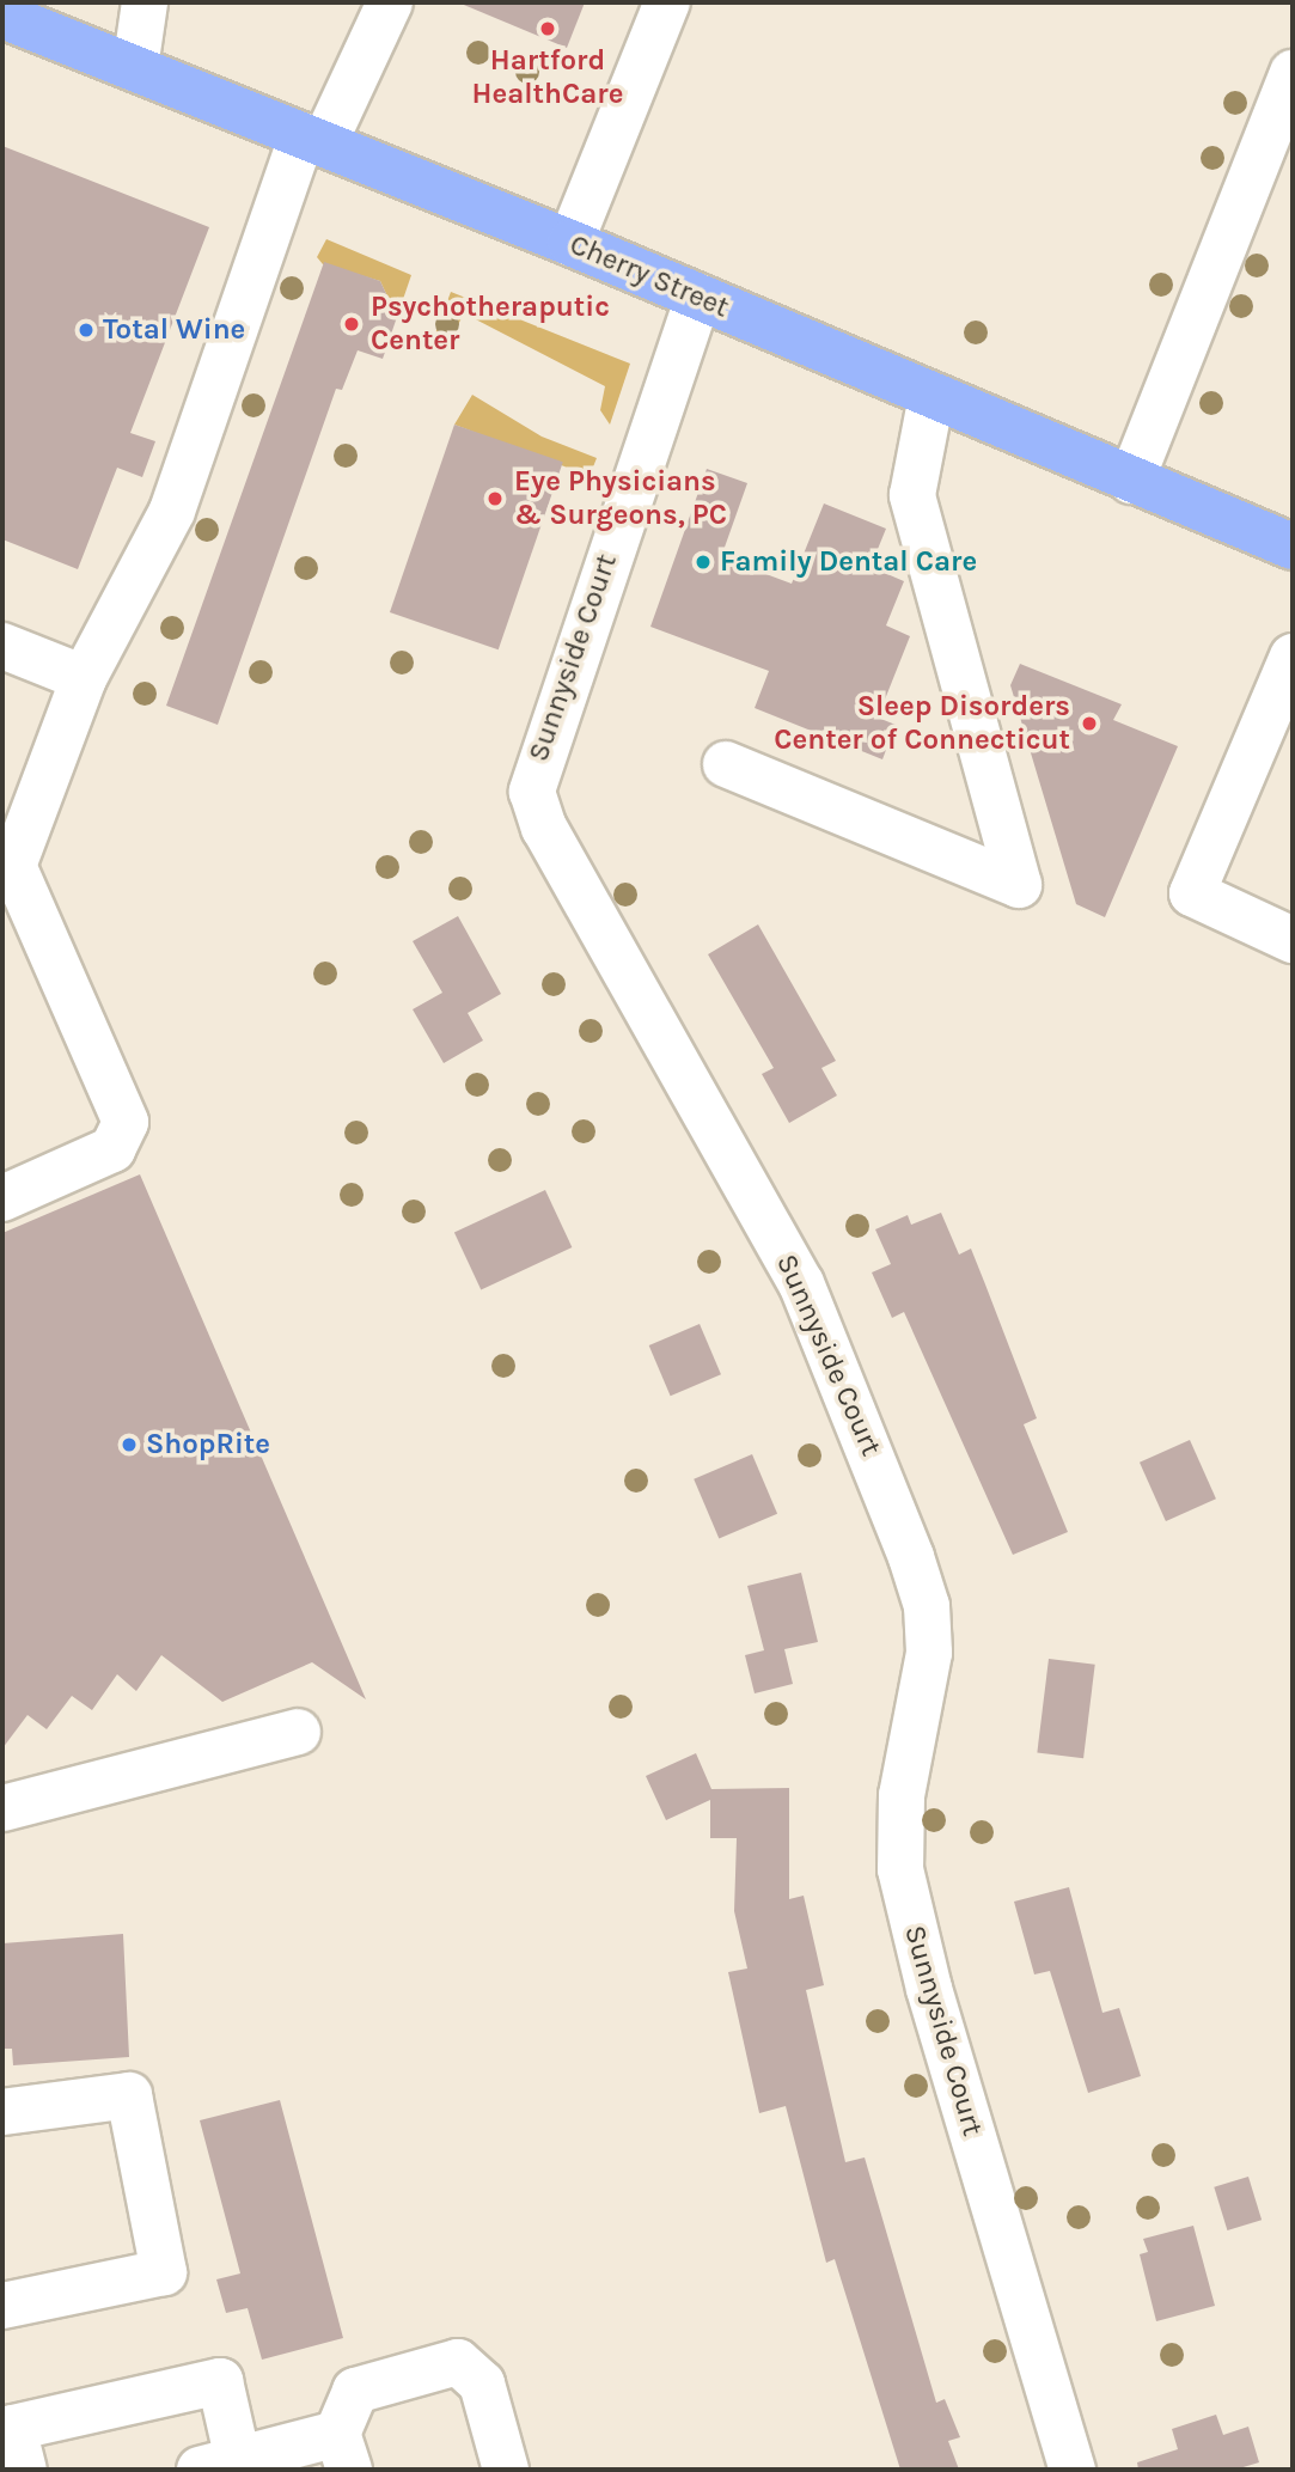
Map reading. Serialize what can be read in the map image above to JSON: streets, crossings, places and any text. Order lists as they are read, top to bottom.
{
  "streets": {
    "main road": ["Cherry Street"],
    "street": ["Sunnyside Court"]
  },
  "crossings": [
    ["Cherry Street", "Sunnyside Court"]
  ],
  "places": [
    "Hartford HealthCare",
    "Psychotheraputic Center",
    "Total Wine",
    "Eye Physicians & Surgeons, PC",
    "Family Dental Care",
    "Sleep Disorders Center of Connecticut",
    "ShopRite"
  ]
}
